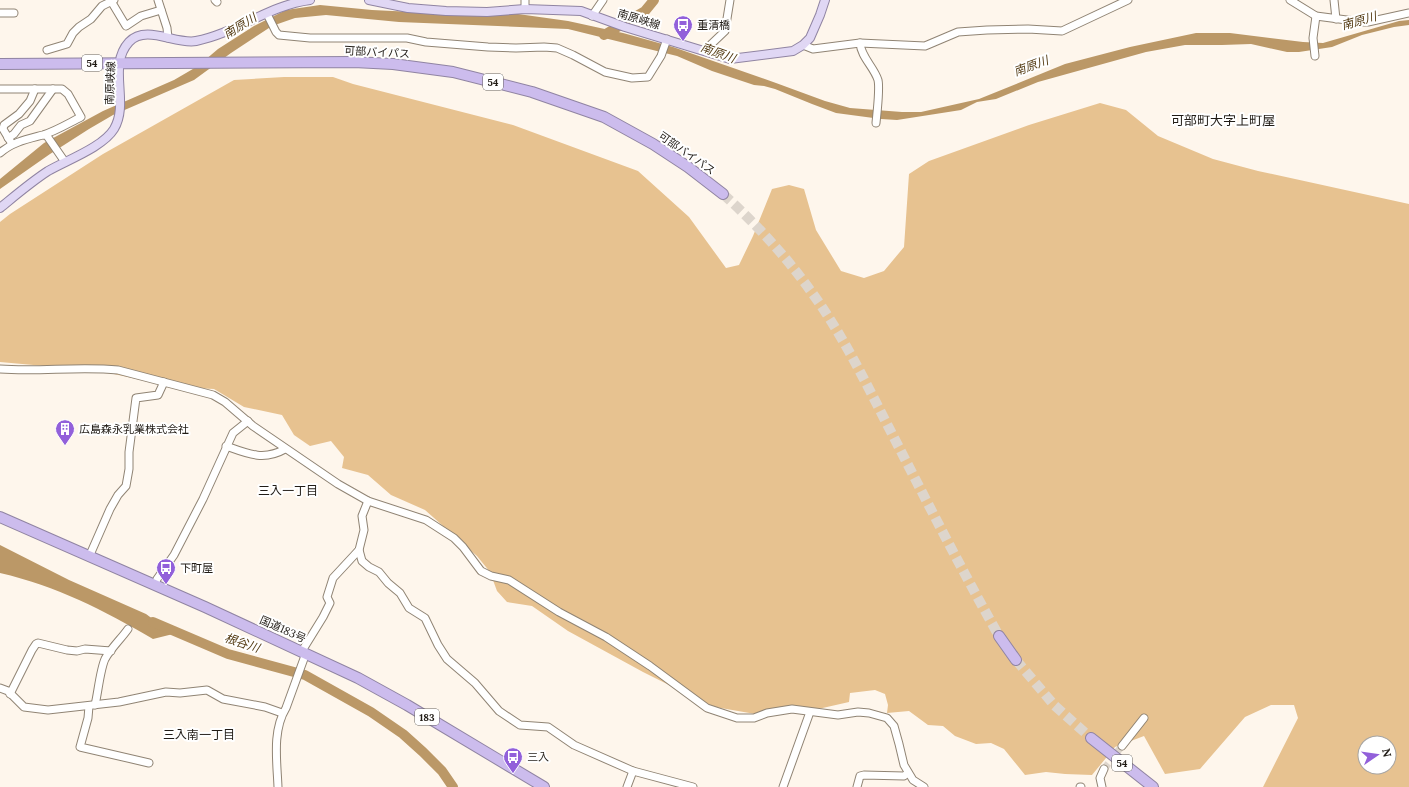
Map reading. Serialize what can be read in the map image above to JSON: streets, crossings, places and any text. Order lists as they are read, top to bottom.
{
  "streets": {
    "highway": [
      "可部バイパス",
      "54",
      "国道183号",
      "183"
    ],
    "main road": ["南原峡線"]
  },
  "crossings": [
    ["南原峡線", "可部バイパス"]
  ],
  "districts": ["可部町大字上町屋", "三入一丁目", "三入南一丁目"],
  "water": ["南原川", "根谷川"],
  "places": {
    "bus stop": ["重清橋", "下町屋", "三入"],
    "building": ["広島森永乳業株式会社"]
  },
  "north": "right"
}
